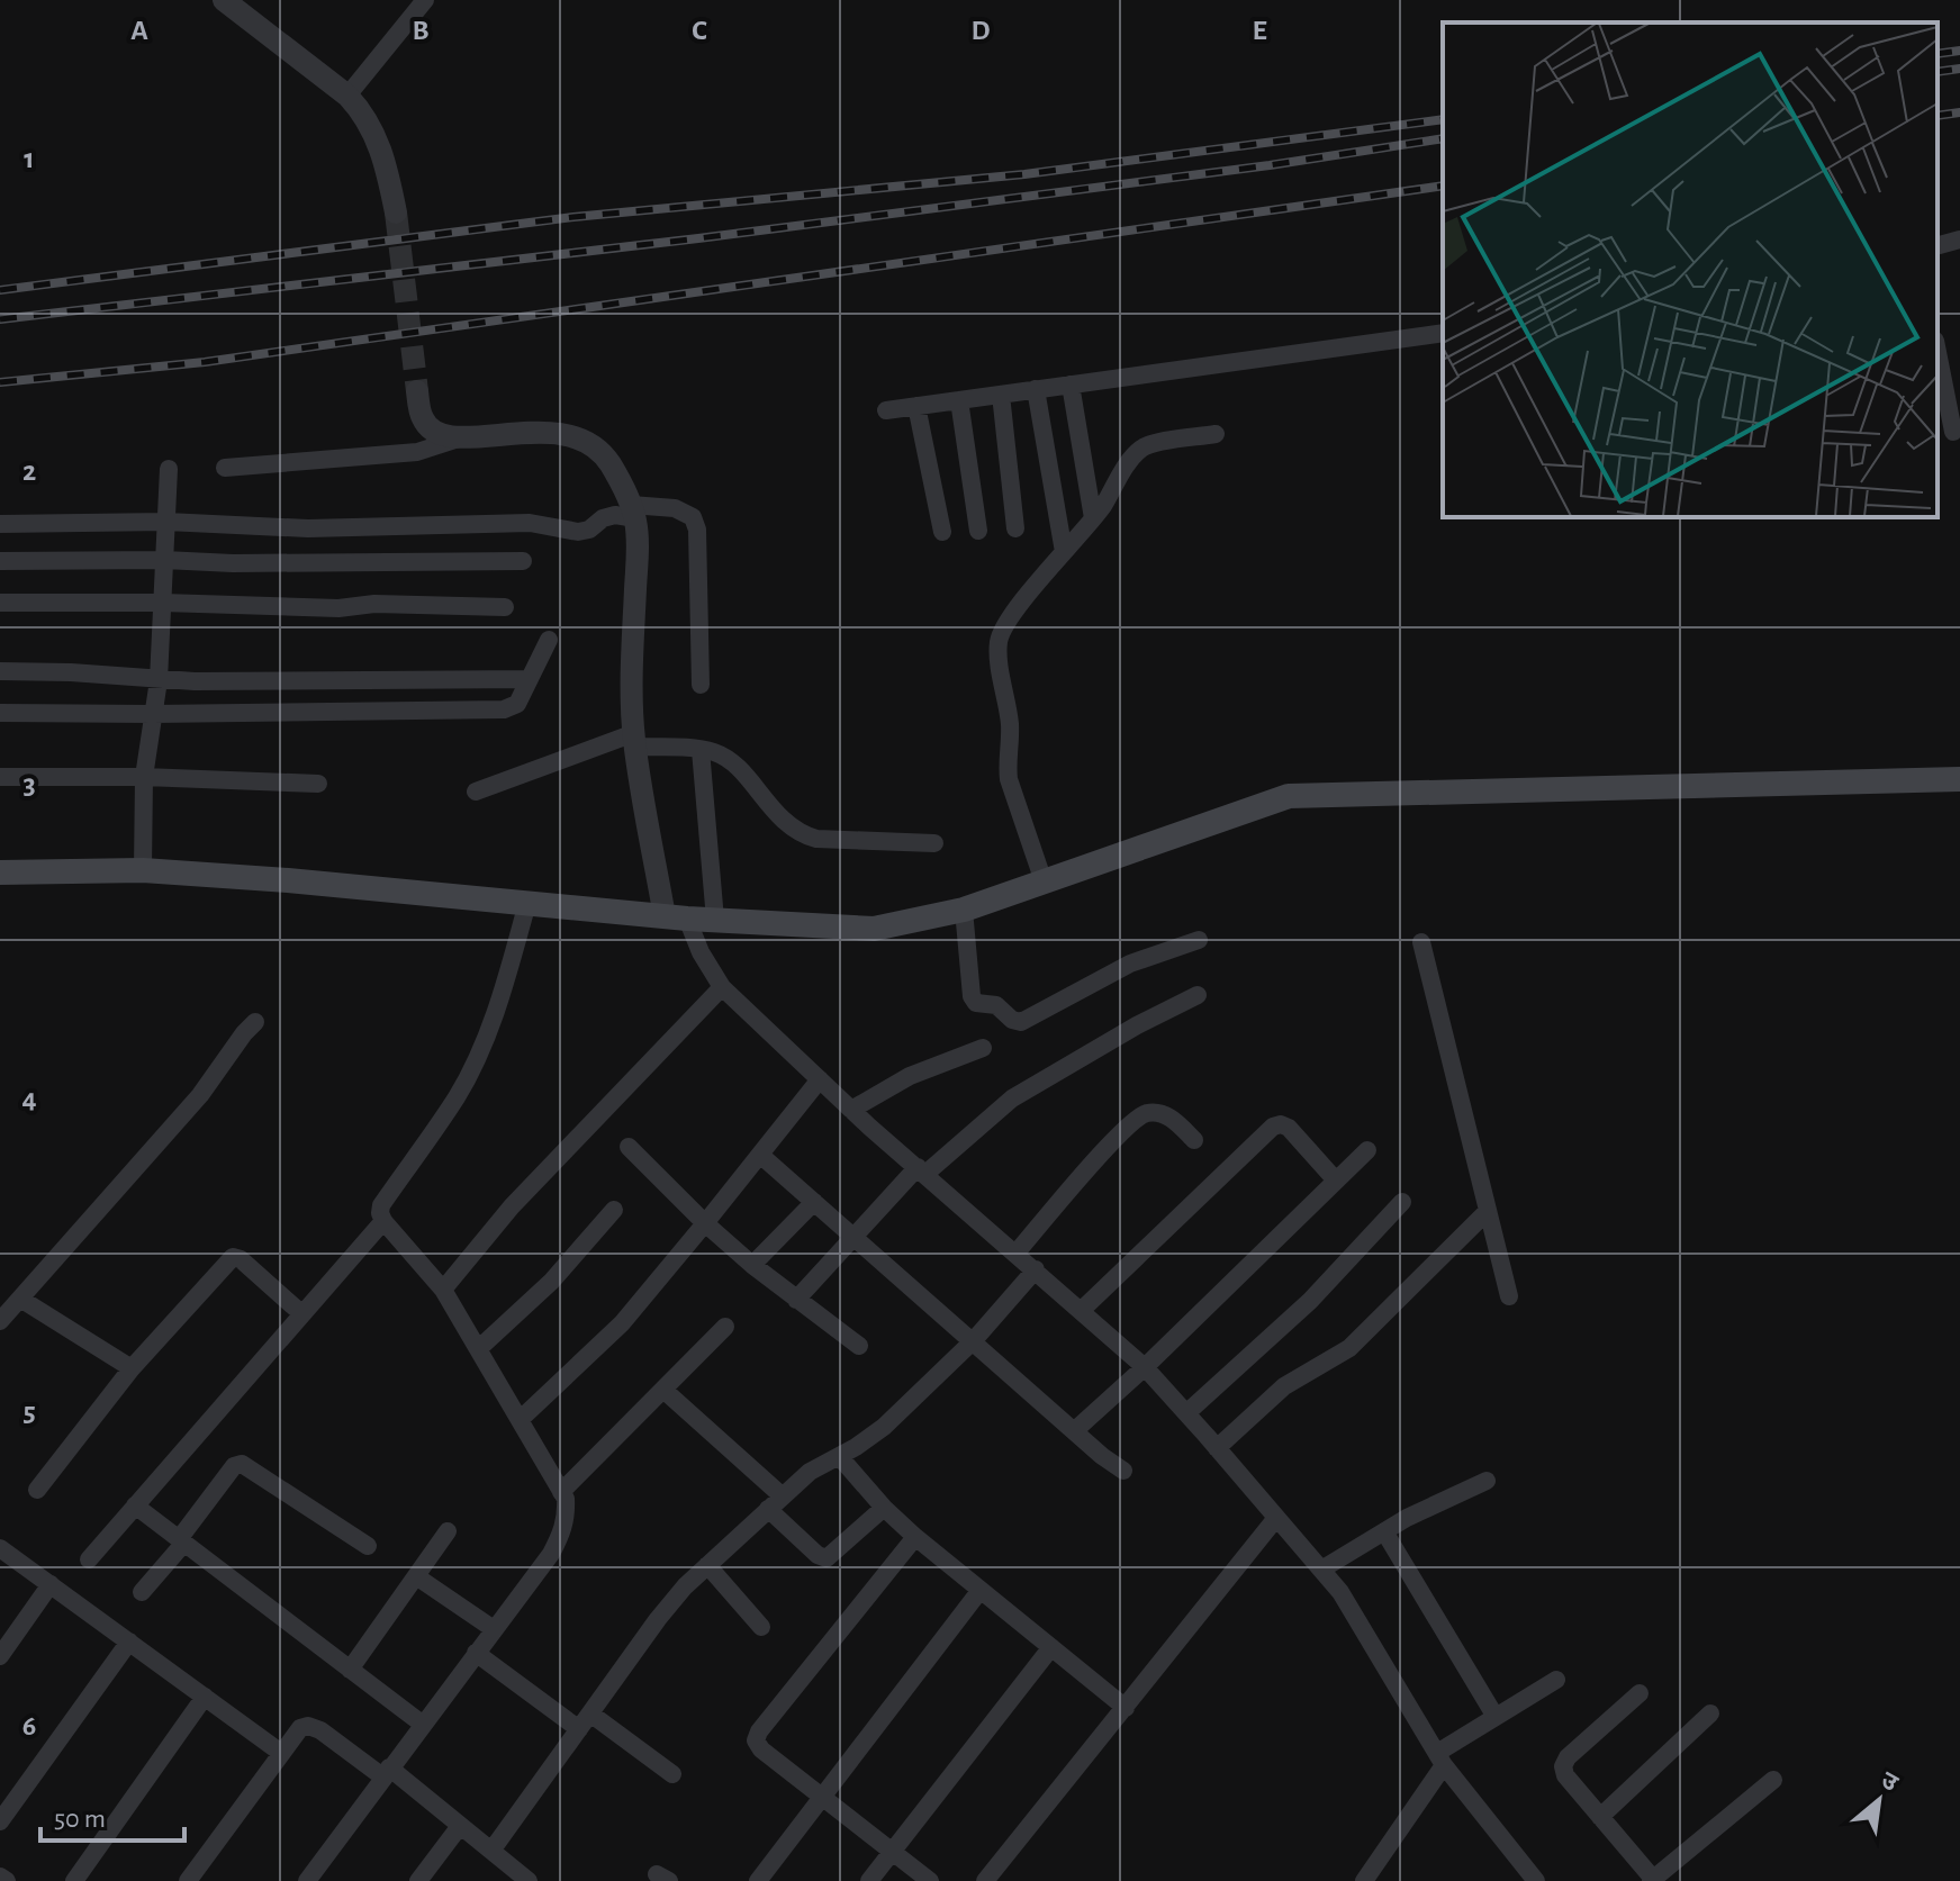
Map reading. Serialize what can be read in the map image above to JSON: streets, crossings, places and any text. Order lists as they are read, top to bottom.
{
  "scale_bar": "50 m",
  "north": "top right",
  "grid": {
    "columns": [
      "A",
      "B",
      "C",
      "D",
      "E"
    ],
    "rows": [
      "1",
      "2",
      "3",
      "4",
      "5",
      "6"
    ]
  }
}
